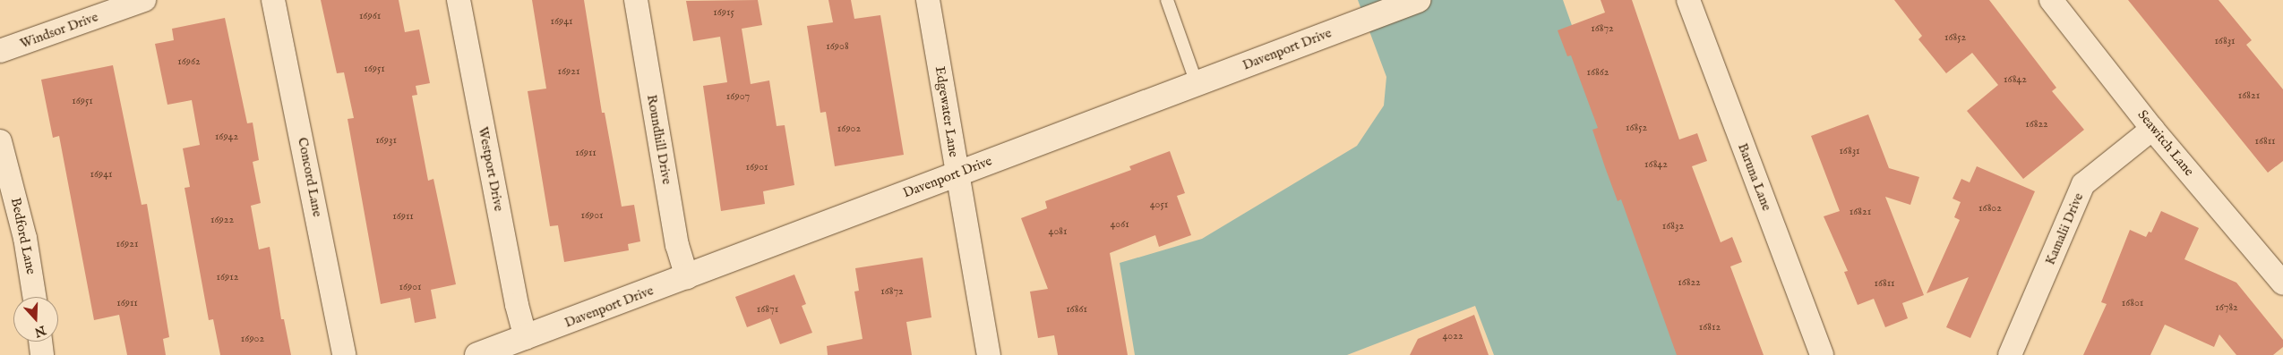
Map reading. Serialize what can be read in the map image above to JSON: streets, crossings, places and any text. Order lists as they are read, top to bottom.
{
  "streets": {
    "street": [
      "Windsor Drive",
      "Davenport Drive",
      "Edgewater Lane",
      "Roundhill Drive",
      "Seawitch Lane",
      "Westport Drive",
      "Concord Lane",
      "Baruna Lane",
      "Kamalii Drive",
      "Bedford Lane"
    ]
  },
  "crossings": [
    ["Davenport Drive", "Edgewater Lane"],
    ["Davenport Drive", "Roundhill Drive"],
    ["Davenport Drive", "Westport Drive"],
    ["Seawitch Lane", "Kamalii Drive"]
  ],
  "house_numbers": [
    "16915",
    "16961",
    "16941",
    "16872",
    "16852",
    "16831",
    "16908",
    "16962",
    "16951",
    "16921",
    "16862",
    "16842",
    "16821",
    "16907",
    "16951",
    "16822",
    "16852",
    "16902",
    "16942",
    "16931",
    "16811",
    "16831",
    "16911",
    "16842",
    "16901",
    "16941",
    "4051",
    "16802",
    "16821",
    "16901",
    "16911",
    "16922",
    "4061",
    "16832",
    "4081",
    "16921",
    "16912",
    "16822",
    "16811",
    "16901",
    "16872",
    "16911",
    "16801",
    "16782",
    "16871",
    "16861",
    "16812",
    "4022",
    "16902"
  ],
  "north": "bottom"
}
